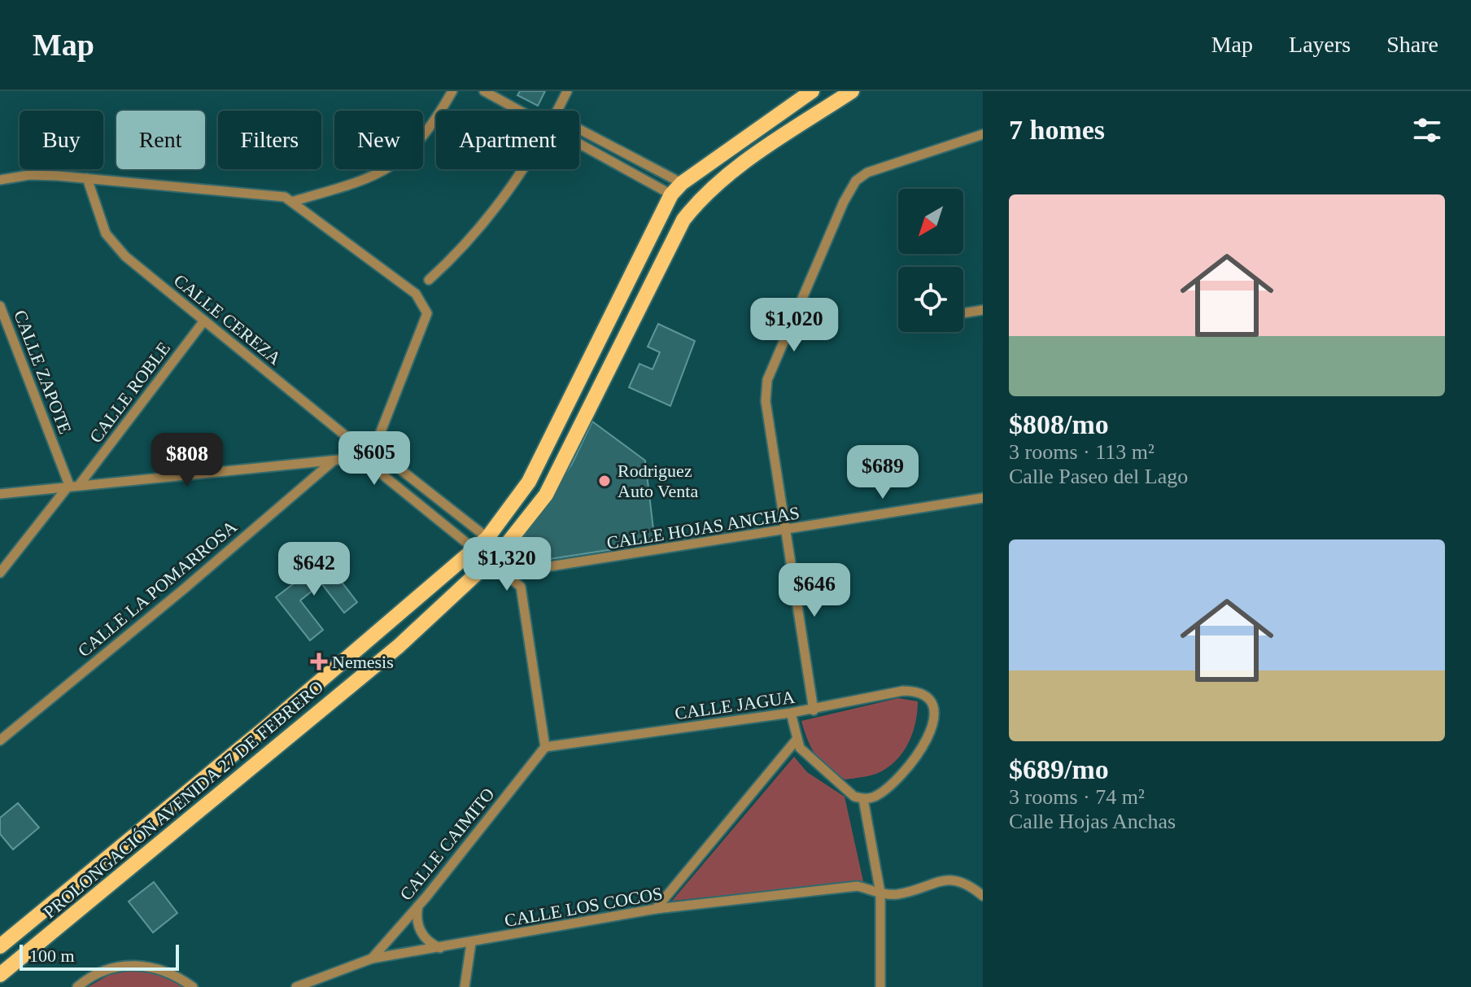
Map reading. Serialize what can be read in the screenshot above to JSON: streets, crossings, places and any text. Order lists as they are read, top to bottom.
{
  "streets": {
    "main road": ["PROLONGACIÓN AVENIDA 27 DE FEBRERO"],
    "street": [
      "CALLE CEREZA",
      "CALLE ZAPOTE",
      "CALLE ROBLE",
      "CALLE HOJAS ANCHAS",
      "CALLE LA POMARROSA",
      "CALLE JAGUA",
      "CALLE CAIMITO",
      "CALLE LOS COCOS"
    ]
  },
  "crossings": [
    ["CALLE CEREZA", "CALLE ROBLE"],
    ["CALLE CEREZA", "CALLE HOJAS ANCHAS"],
    ["CALLE CEREZA", "PROLONGACIÓN AVENIDA 27 DE FEBRERO"],
    ["CALLE JAGUA", "CALLE CAIMITO"],
    ["CALLE CAIMITO", "CALLE LOS COCOS"]
  ],
  "places": {
    "other": ["Rodriguez Auto Venta"],
    "health": ["Nemesis"]
  },
  "scale_bar": "100 m",
  "north": "bottom left",
  "page": {
    "header": "Map",
    "nav": ["Map", "Layers", "Share"],
    "heading": "7 homes",
    "chip": [
      "Buy",
      "Rent",
      "Filters",
      "New",
      "Apartment"
    ],
    "list": [
      {
        "name": "$808/mo",
        "note": "3 rooms · 113 m² · Calle Paseo del Lago"
      },
      {
        "name": "$689/mo",
        "note": "3 rooms · 74 m² · Calle Hojas Anchas"
      }
    ],
    "price": [
      "$1,020",
      "$605",
      "$808",
      "$689",
      "$1,320",
      "$642",
      "$646"
    ],
    "scale": "100 m"
  }
}
